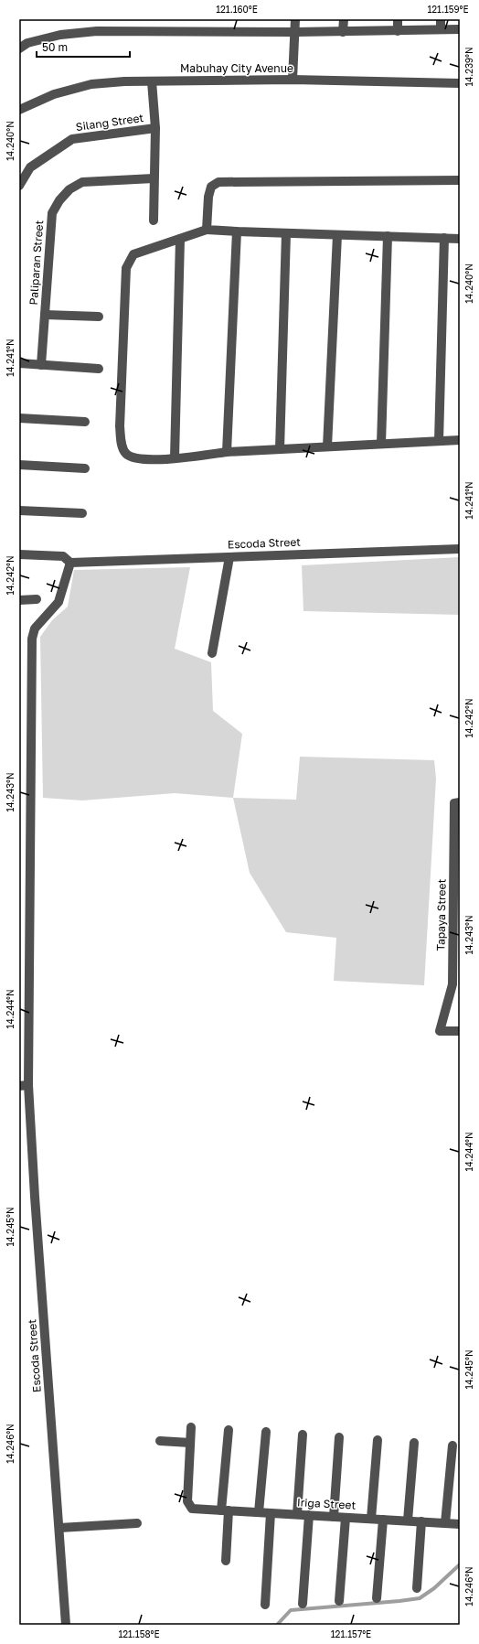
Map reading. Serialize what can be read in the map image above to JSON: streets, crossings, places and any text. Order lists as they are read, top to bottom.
{
  "streets": {
    "street": [
      "Mabuhay City Avenue",
      "Silang Street",
      "Paliparan Street",
      "Escoda Street",
      "Tapaya Street",
      "Iriga Street"
    ]
  },
  "scale_bar": "50 m",
  "coordinates": [
    "121.160°E",
    "121.159°E",
    "14.239°N",
    "14.240°N",
    "14.241°N",
    "14.242°N",
    "14.243°N",
    "14.244°N",
    "14.245°N",
    "14.246°N",
    "121.158°E",
    "121.157°E"
  ]
}
